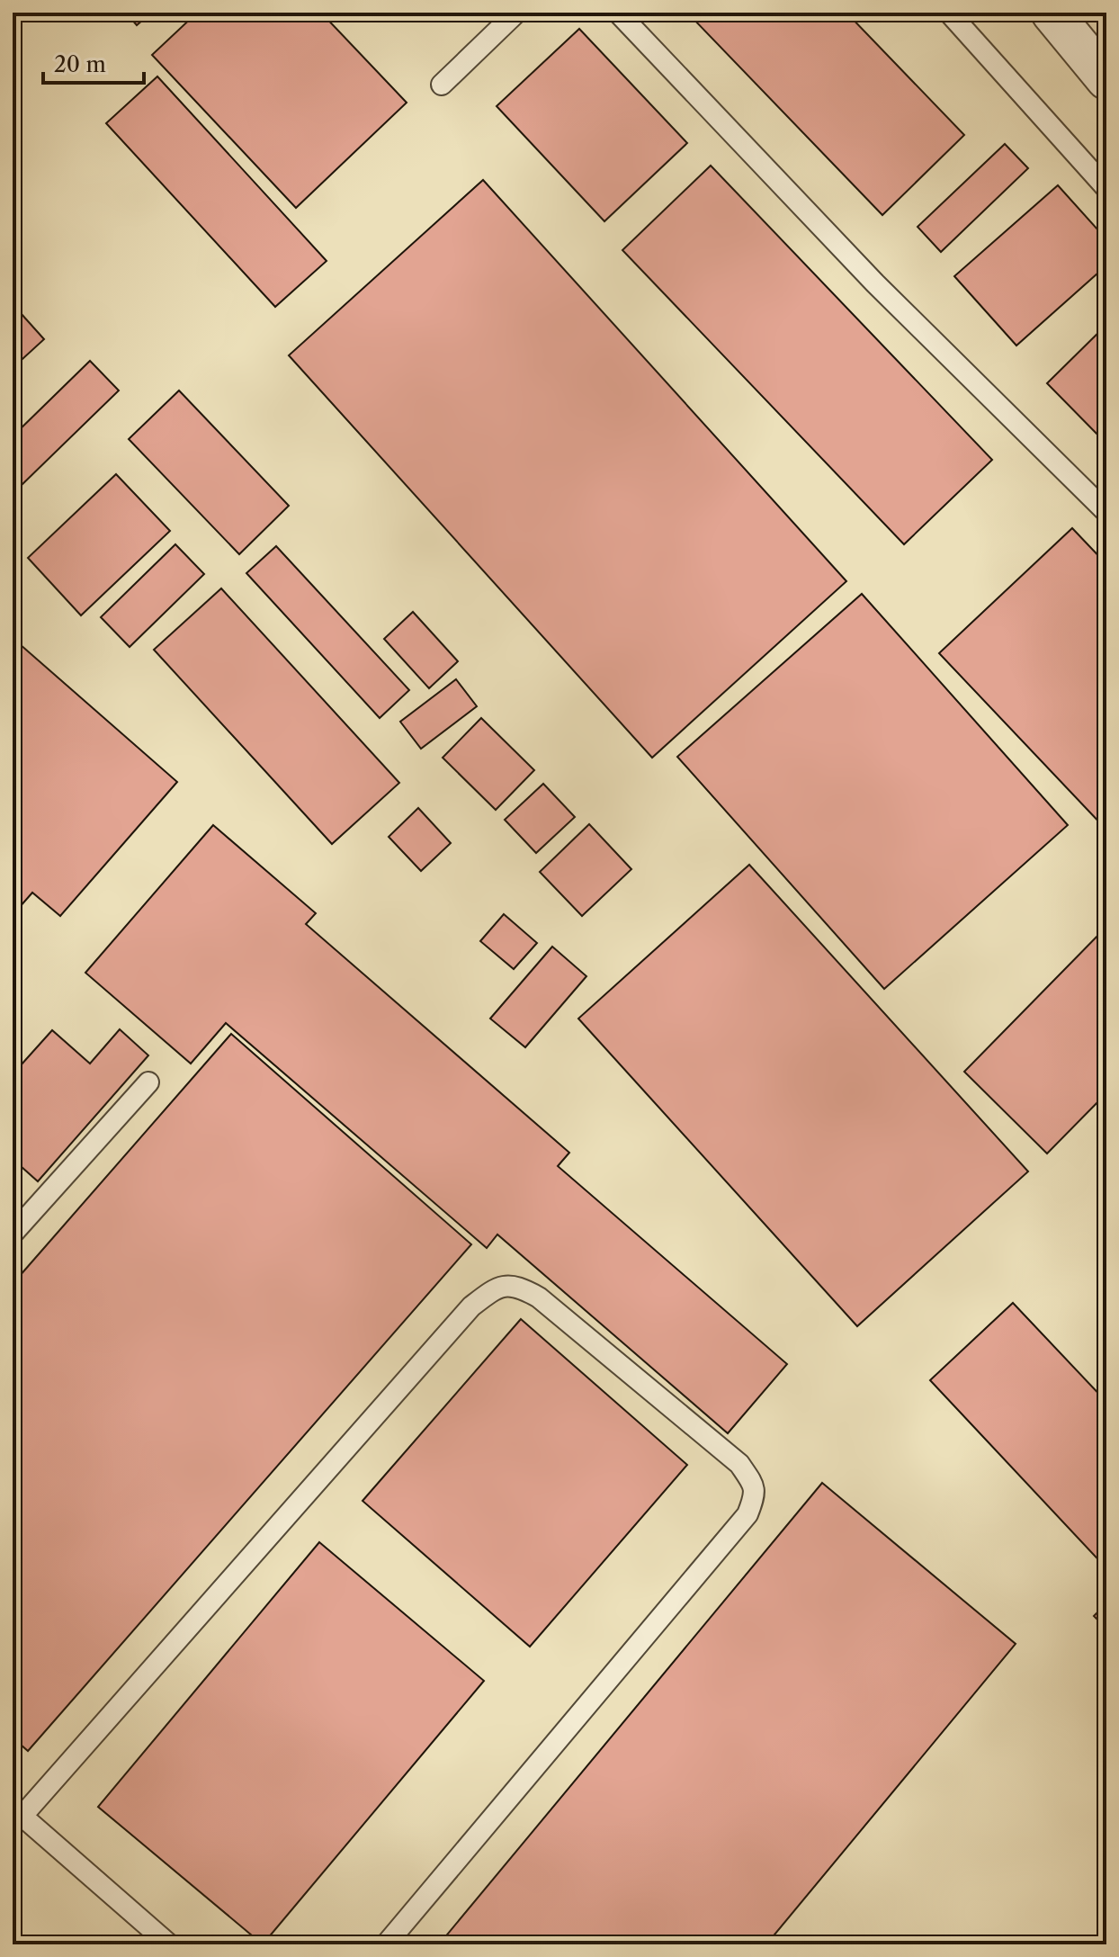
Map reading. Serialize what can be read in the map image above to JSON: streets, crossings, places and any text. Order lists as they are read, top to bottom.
{
  "scale_bar": "20 m"
}
